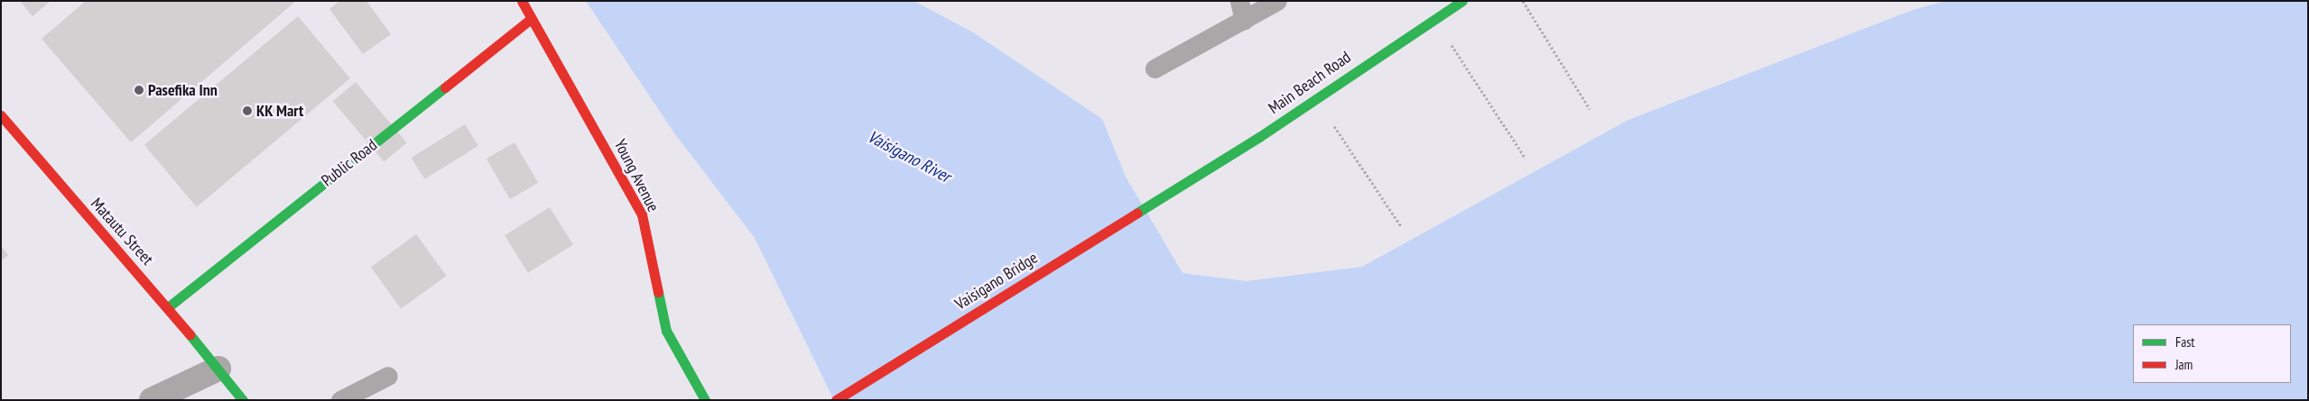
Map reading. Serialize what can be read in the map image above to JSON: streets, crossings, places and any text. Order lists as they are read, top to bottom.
{
  "streets": {
    "main road": [
      "Main Beach Road",
      "Public Road",
      "Young Avenue",
      "Matautu Street",
      "Vaisigano Bridge"
    ]
  },
  "crossings": [
    ["Main Beach Road", "Vaisigano Bridge"],
    ["Public Road", "Young Avenue"],
    ["Public Road", "Matautu Street"]
  ],
  "water": ["Vaisigano River"],
  "places": ["Pasefika Inn", "KK Mart"],
  "legend": ["Fast", "Jam"]
}
